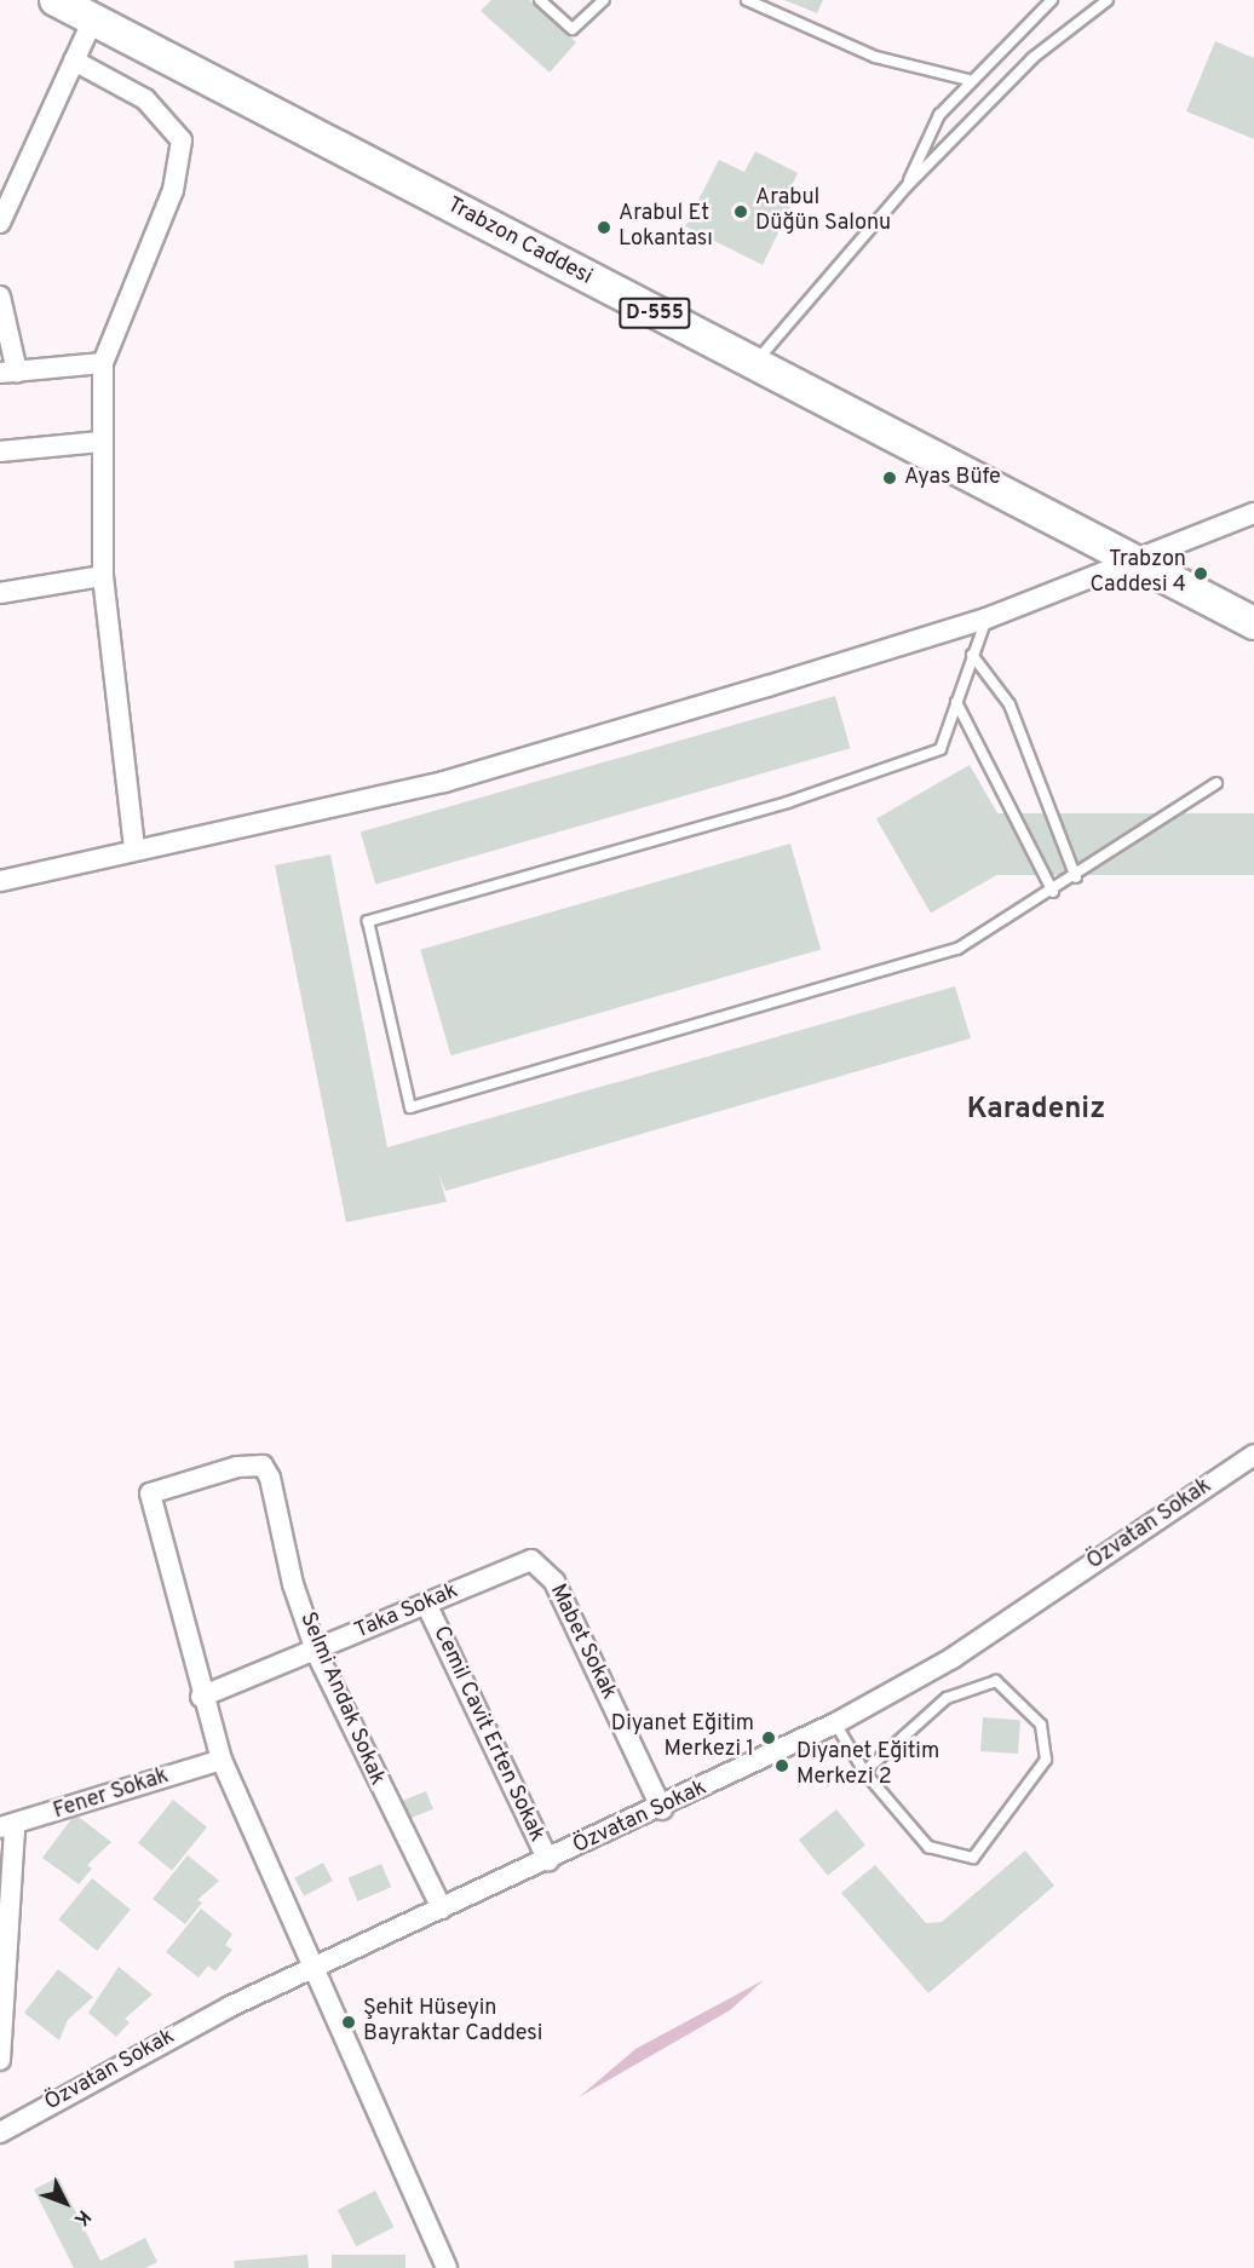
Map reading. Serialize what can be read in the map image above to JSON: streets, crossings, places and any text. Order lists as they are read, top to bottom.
{
  "streets": {
    "main road": ["Trabzon Caddesi", "D-555"],
    "street": [
      "Özvatan Sokak",
      "Taka Sokak",
      "Mabet Sokak",
      "Selmi Andak Sokak",
      "Cemil Cavit Erten Sokak",
      "Fener Sokak"
    ]
  },
  "crossings": [
    ["Özvatan Sokak", "Mabet Sokak"],
    ["Özvatan Sokak", "Selmi Andak Sokak"],
    ["Özvatan Sokak", "Cemil Cavit Erten Sokak"],
    ["Taka Sokak", "Mabet Sokak"],
    ["Taka Sokak", "Selmi Andak Sokak"],
    ["Taka Sokak", "Cemil Cavit Erten Sokak"]
  ],
  "districts": ["Karadeniz"],
  "places": [
    "Arabul Düğün Salonu",
    "Arabul Et Lokantası",
    "Ayas Büfe",
    "Trabzon Caddesi 4",
    "Diyanet Eğitim Merkezi 1",
    "Diyanet Eğitim Merkezi 2",
    "Şehit Hüseyin Bayraktar Caddesi"
  ],
  "north": "bottom right"
}
